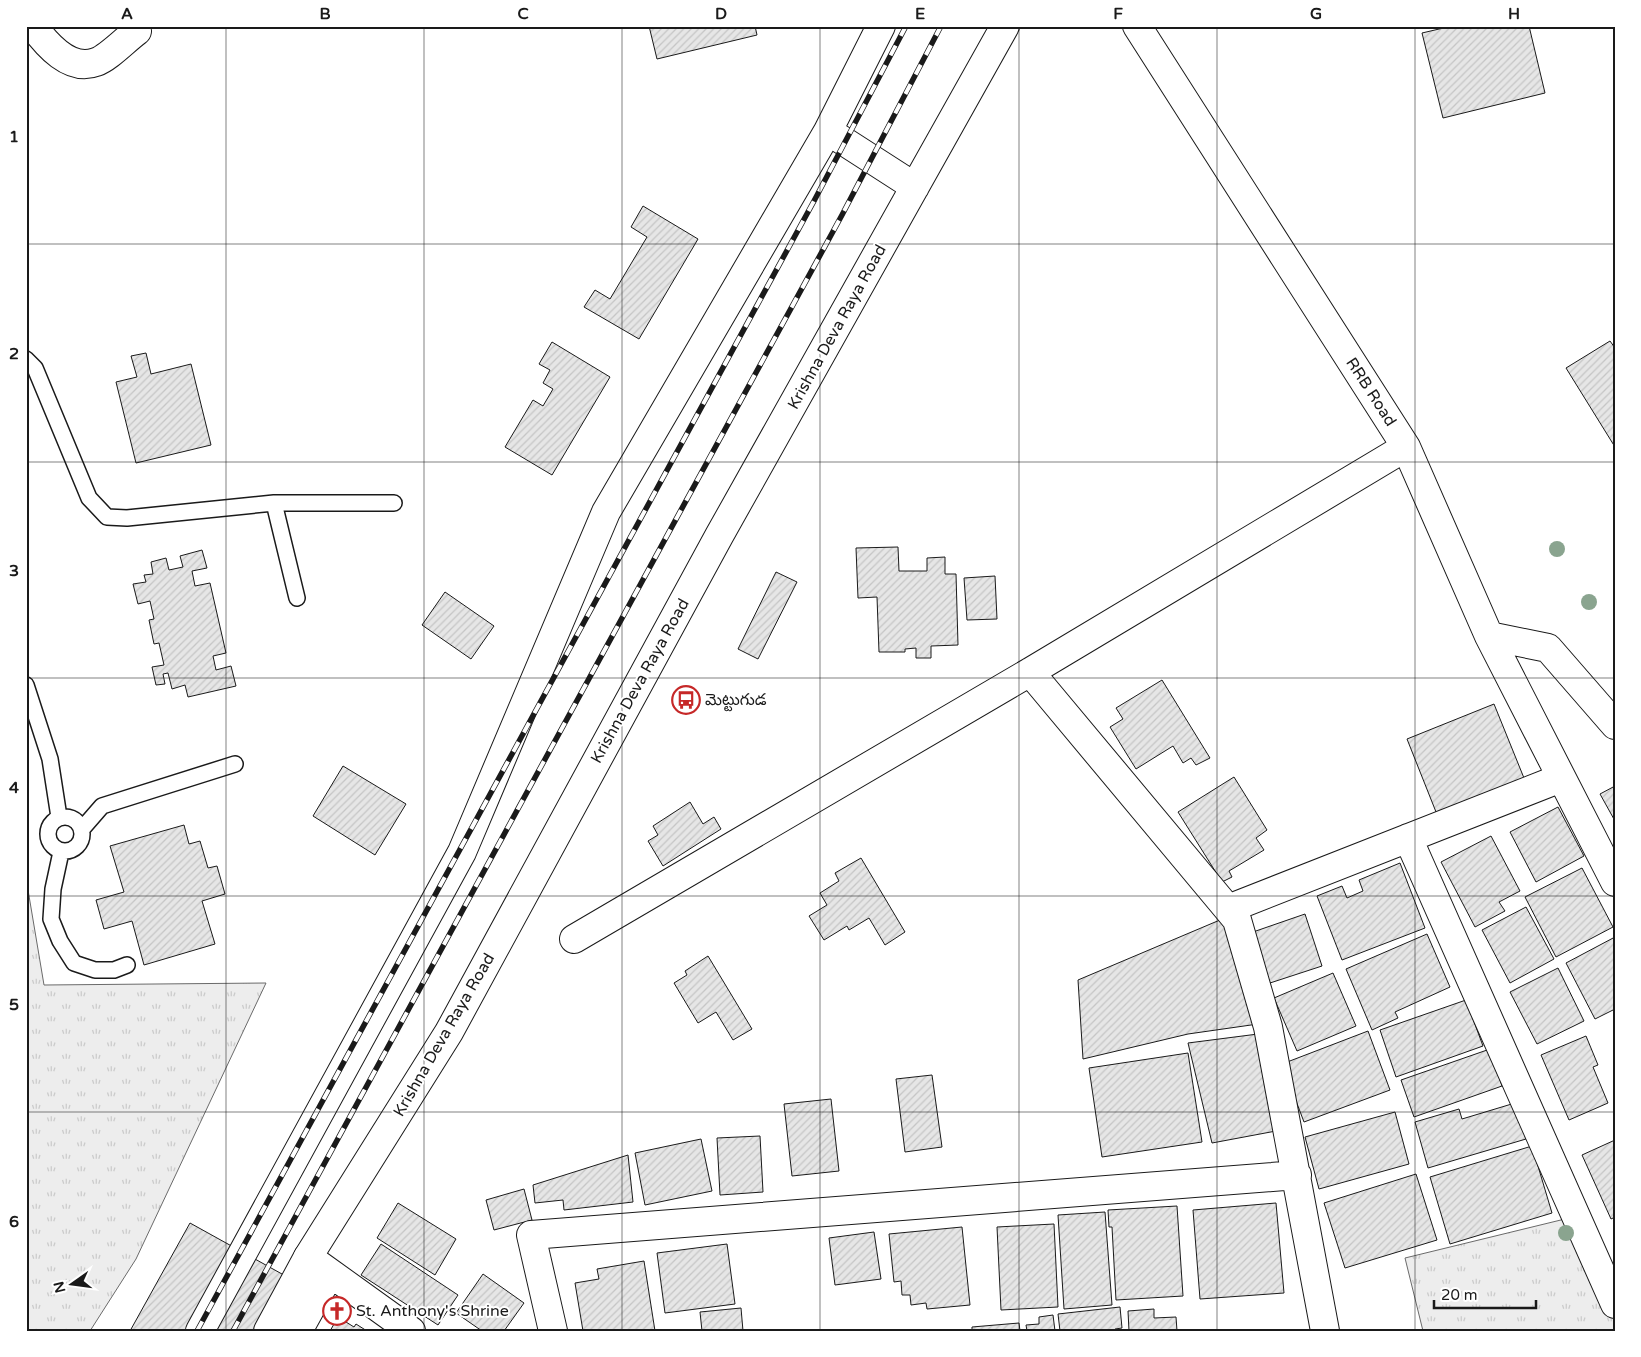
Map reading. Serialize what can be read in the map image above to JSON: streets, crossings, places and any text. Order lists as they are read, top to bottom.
{
  "streets": {
    "street": ["Krishna Deva Raya Road", "RRB Road"]
  },
  "places": {
    "bus stop": ["మెట్టుగుడ"],
    "church": ["St. Anthony's Shrine"]
  },
  "scale_bar": "20 m",
  "north": "left",
  "grid": {
    "columns": [
      "A",
      "B",
      "C",
      "D",
      "E",
      "F",
      "G",
      "H"
    ],
    "rows": [
      "1",
      "2",
      "3",
      "4",
      "5",
      "6"
    ]
  }
}
